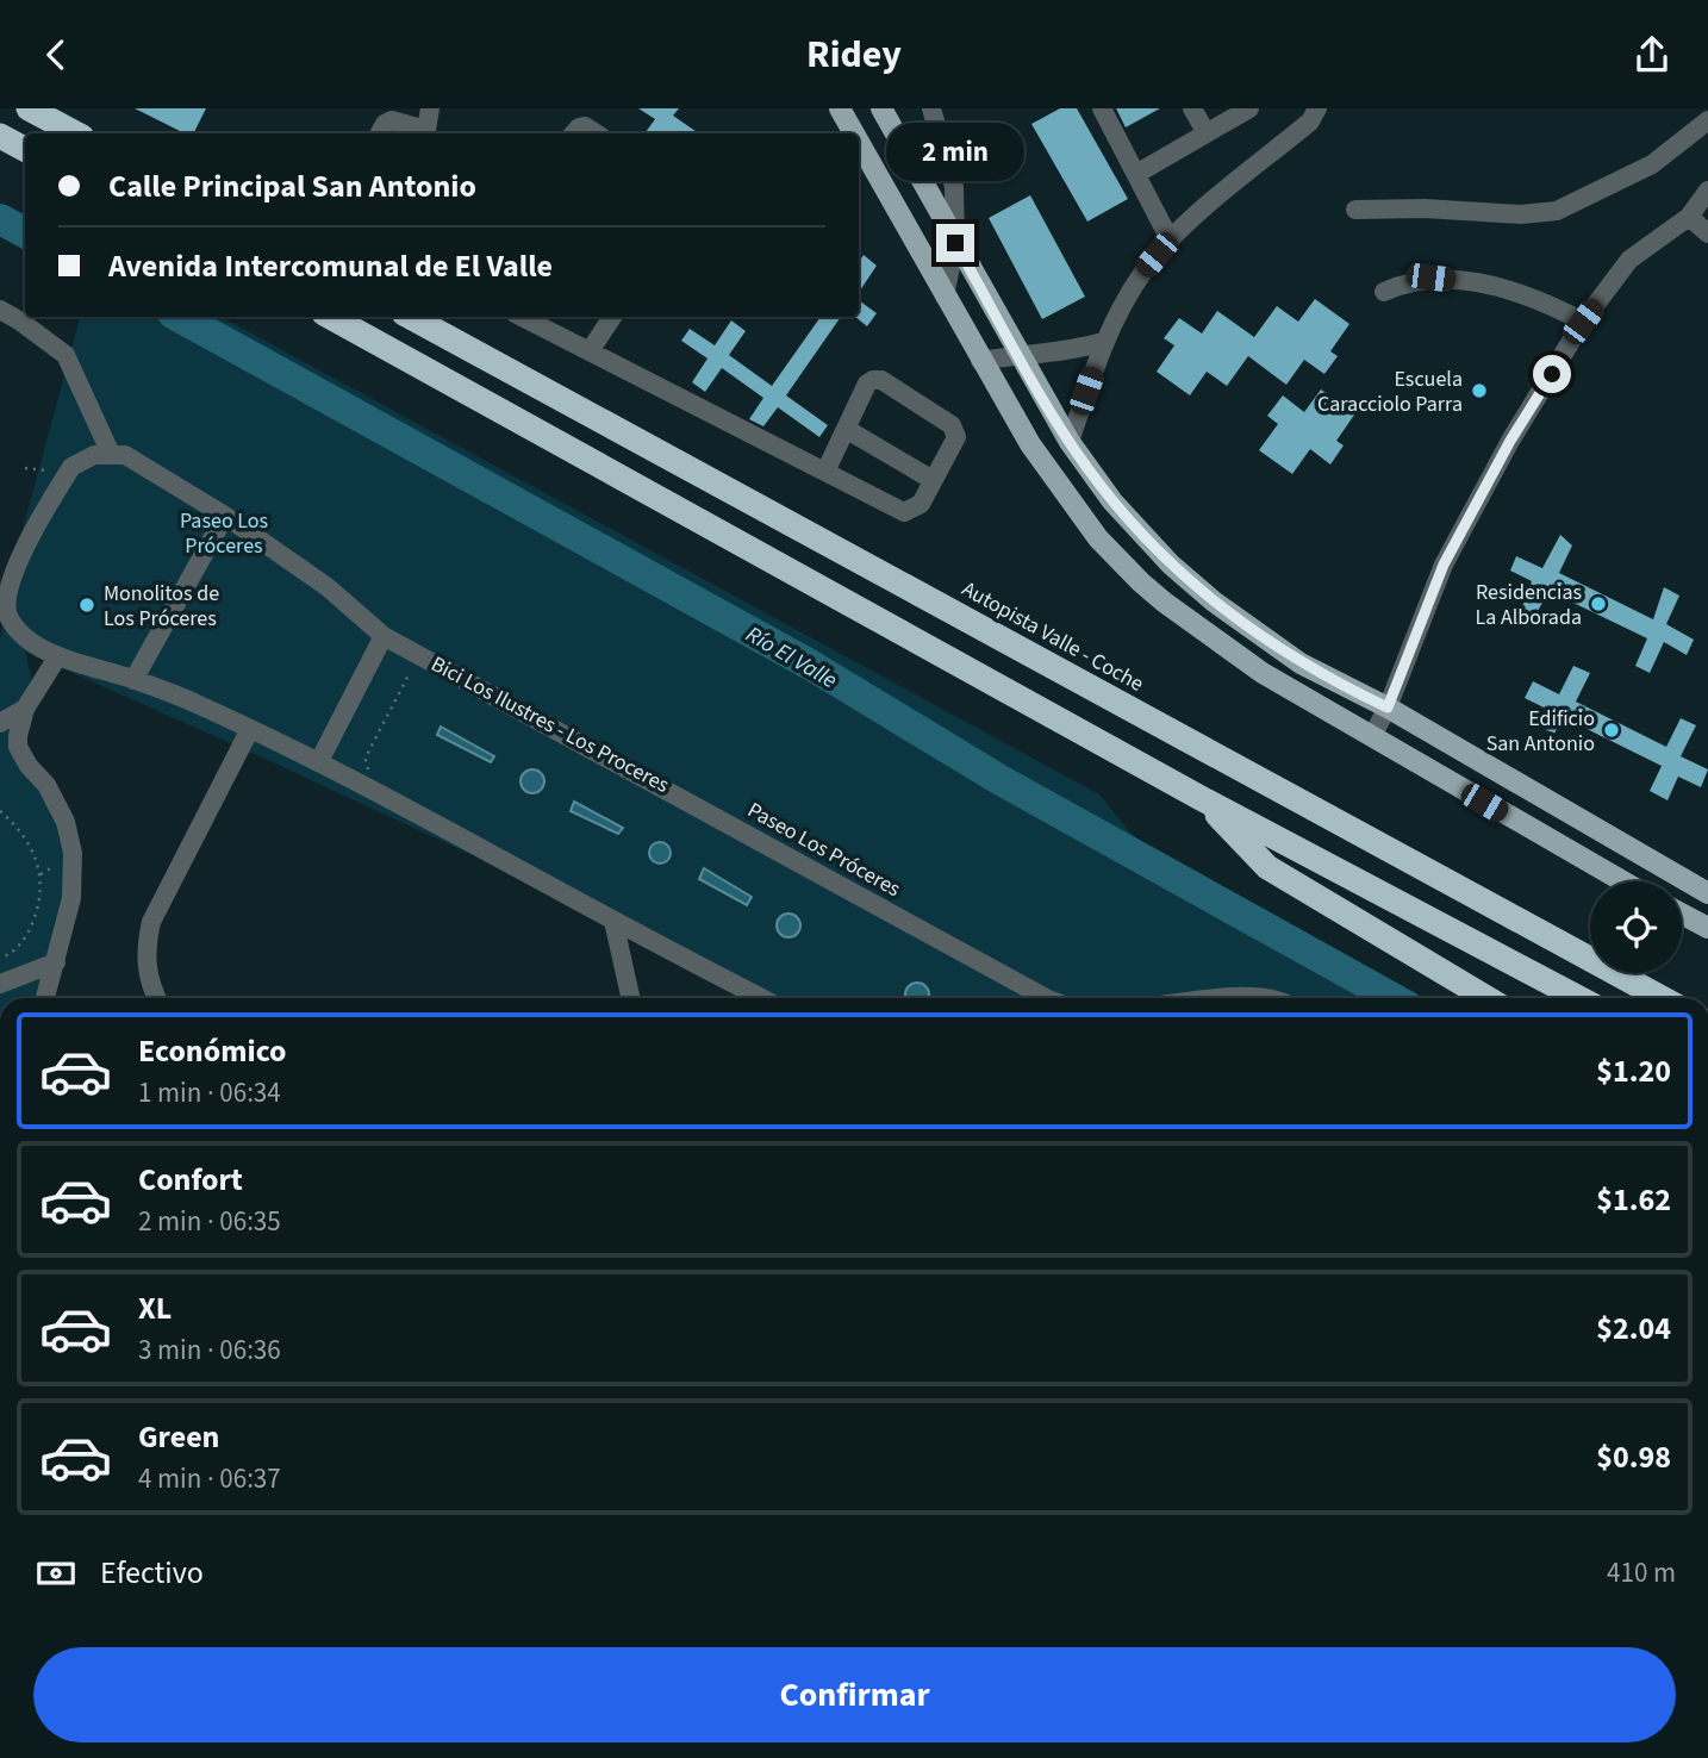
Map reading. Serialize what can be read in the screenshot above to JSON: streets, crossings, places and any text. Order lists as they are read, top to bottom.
{
  "streets": {
    "highway": ["Autopista Valle - Coche"],
    "street": ["Paseo Los Próceres"],
    "path": ["Bici Los Ilustres - Los Proceres"]
  },
  "water": ["Río El Valle"],
  "parks": ["Paseo Los Próceres"],
  "places": [
    "Escuela Caracciolo Parra",
    "Residencias La Alborada",
    "Monolitos de Los Próceres",
    "Edificio San Antonio"
  ],
  "page": {
    "header": "Ridey",
    "bubble": "2 min",
    "banner": ["Calle Principal San Antonio", "Avenida Intercomunal de El Valle"],
    "list": [
      {
        "name": "Económico",
        "note": "1 min · 06:34",
        "value": "$1.20"
      },
      {
        "name": "Confort",
        "note": "2 min · 06:35",
        "value": "$1.62"
      },
      {
        "name": "XL",
        "note": "3 min · 06:36",
        "value": "$2.04"
      },
      {
        "name": "Green",
        "note": "4 min · 06:37",
        "value": "$0.98"
      }
    ],
    "pay": ["Efectivo", "410 m"],
    "buttons": "Confirmar"
  }
}
